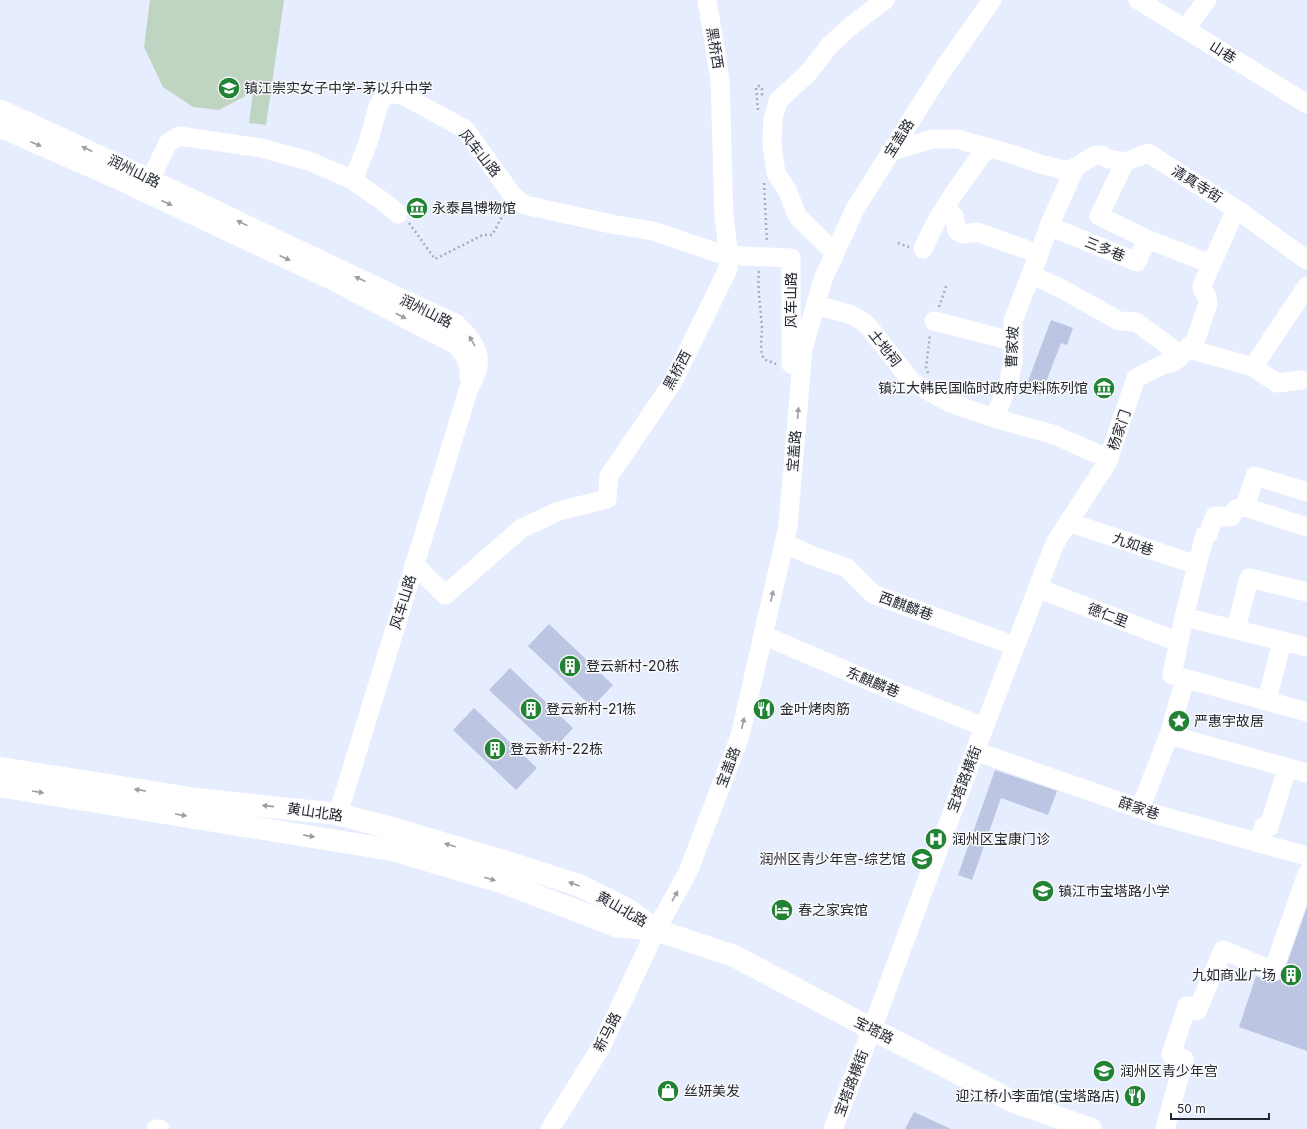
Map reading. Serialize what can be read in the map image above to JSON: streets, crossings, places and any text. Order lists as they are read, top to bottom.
{
  "streets": {
    "main road": ["黄山北路", "宝塔路"],
    "street": [
      "黑桥西",
      "山巷",
      "宝盖路",
      "风车山路",
      "润州山路",
      "清真寺街",
      "三多巷",
      "曹家坡",
      "土地祠",
      "杨家门",
      "九如巷",
      "西麒麟巷",
      "德仁里",
      "东麒麟巷",
      "宝塔路横街",
      "薛家巷",
      "新马路"
    ]
  },
  "crossings": [
    ["黑桥西", "风车山路"],
    ["宝盖路", "风车山路"],
    ["宝盖路", "土地祠"],
    ["宝盖路", "西麒麟巷"],
    ["宝盖路", "东麒麟巷"],
    ["宝盖路", "黄山北路"],
    ["宝盖路", "宝塔路"],
    ["宝盖路", "新马路"],
    ["风车山路", "润州山路"],
    ["风车山路", "黄山北路"],
    ["清真寺街", "三多巷"],
    ["三多巷", "曹家坡"],
    ["曹家坡", "土地祠"],
    ["土地祠", "杨家门"],
    ["杨家门", "九如巷"],
    ["杨家门", "宝塔路横街"],
    ["九如巷", "宝塔路横街"],
    ["西麒麟巷", "宝塔路横街"],
    ["德仁里", "宝塔路横街"],
    ["东麒麟巷", "宝塔路横街"],
    ["宝塔路横街", "薛家巷"],
    ["宝塔路横街", "宝塔路"],
    ["黄山北路", "宝塔路"],
    ["黄山北路", "新马路"],
    ["宝塔路", "新马路"]
  ],
  "one_way": ["宝盖路"],
  "places": {
    "school or university": [
      "镇江崇实女子中学-茅以升中学",
      "润州区青少年宫-综艺馆",
      "镇江市宝塔路小学",
      "润州区青少年宫"
    ],
    "museum": ["永泰昌博物馆", "镇江大韩民国临时政府史料陈列馆"],
    "building": [
      "登云新村-20栋",
      "登云新村-21栋",
      "登云新村-22栋",
      "九如商业广场"
    ],
    "restaurant": ["金叶烤肉筋", "迎江桥小李面馆(宝塔路店)"],
    "place": ["严惠宇故居"],
    "hospital": ["润州区宝康门诊"],
    "hotel": ["春之家宾馆"],
    "shop": ["丝妍美发"]
  },
  "scale_bar": "50 m"
}
